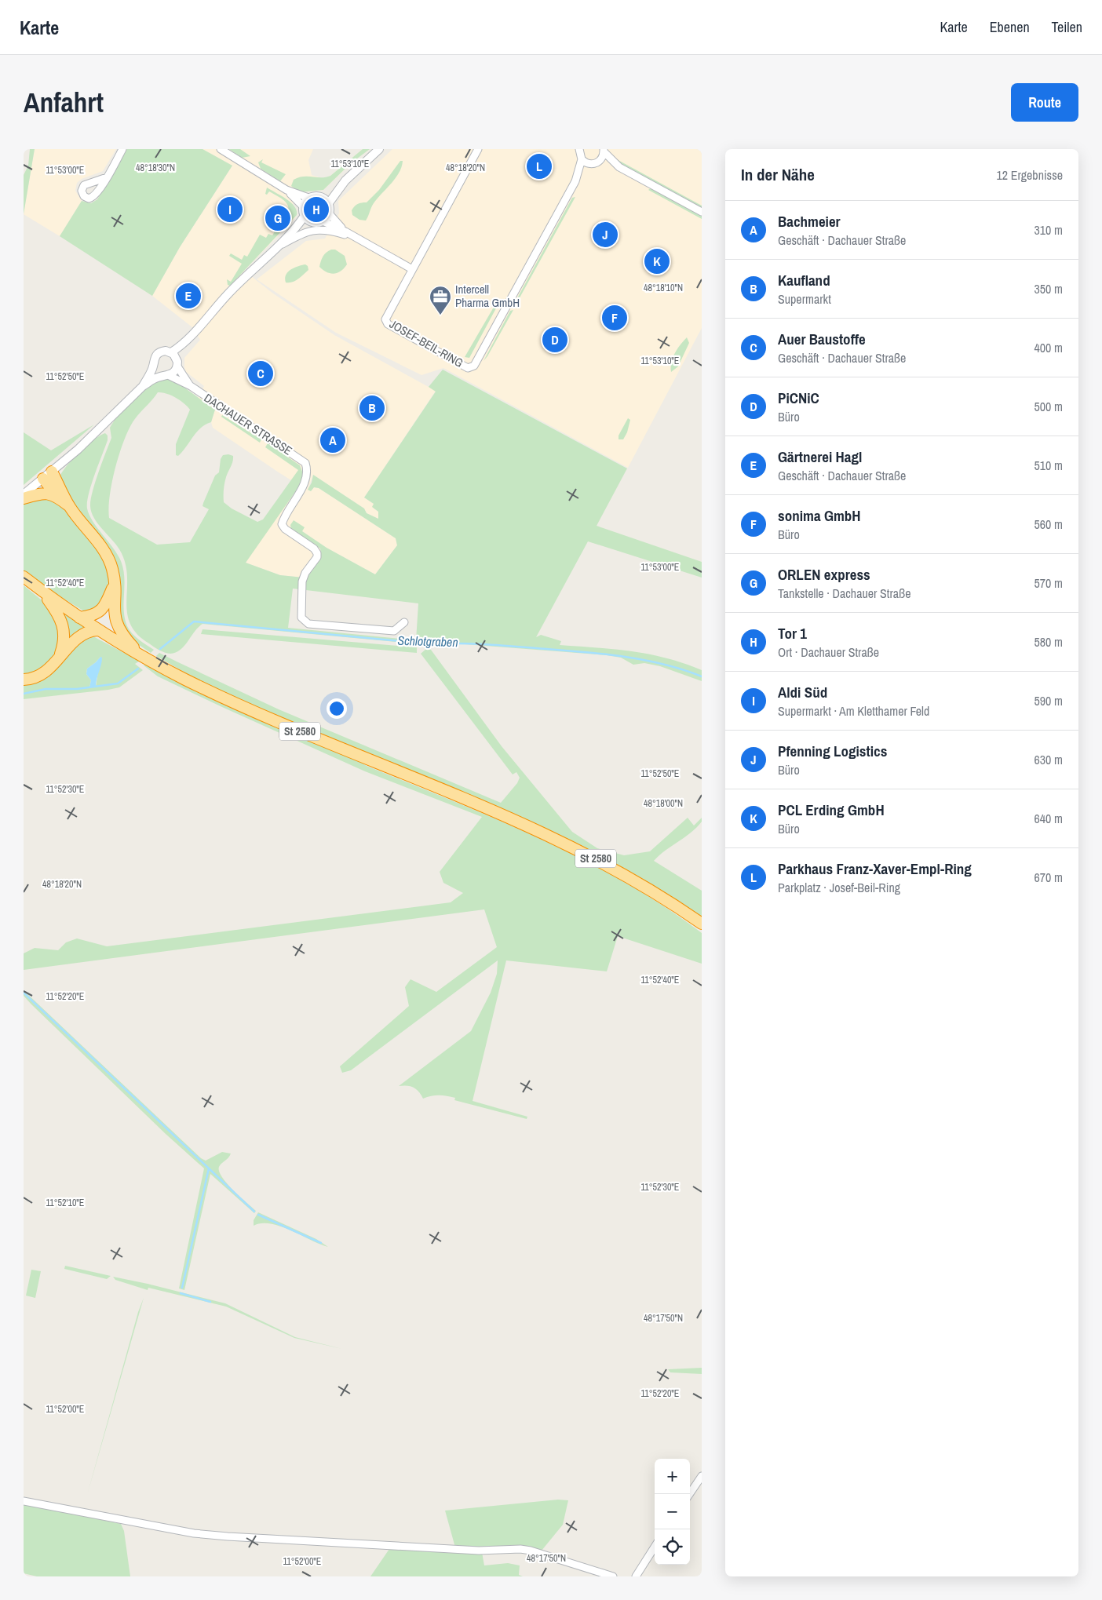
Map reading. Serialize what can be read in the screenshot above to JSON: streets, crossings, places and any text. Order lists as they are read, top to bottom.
{
  "streets": {
    "highway": ["St 2580"],
    "street": ["JOSEF-BEIL-RING", "DACHAUER STRASSE"]
  },
  "water": ["Schlotgraben"],
  "places": {
    "office": ["Intercell Pharma GmbH"]
  },
  "page": {
    "header": "Karte",
    "nav": ["Karte", "Ebenen", "Teilen"],
    "buttons": "Route",
    "title": "Anfahrt",
    "heading": ["In der Nähe", "12 Ergebnisse"],
    "pins": [
      "L",
      "H",
      "I",
      "G",
      "J",
      "K",
      "E",
      "F",
      "D",
      "C",
      "B",
      "A"
    ],
    "list": [
      {
        "mark": "A",
        "name": "Bachmeier",
        "note": "Geschäft · Dachauer Straße",
        "value": "310 m"
      },
      {
        "mark": "B",
        "name": "Kaufland",
        "note": "Supermarkt",
        "value": "350 m"
      },
      {
        "mark": "C",
        "name": "Auer Baustoffe",
        "note": "Geschäft · Dachauer Straße",
        "value": "400 m"
      },
      {
        "mark": "D",
        "name": "PiCNiC",
        "note": "Büro",
        "value": "500 m"
      },
      {
        "mark": "E",
        "name": "Gärtnerei Hagl",
        "note": "Geschäft · Dachauer Straße",
        "value": "510 m"
      },
      {
        "mark": "F",
        "name": "sonima GmbH",
        "note": "Büro",
        "value": "560 m"
      },
      {
        "mark": "G",
        "name": "ORLEN express",
        "note": "Tankstelle · Dachauer Straße",
        "value": "570 m"
      },
      {
        "mark": "H",
        "name": "Tor 1",
        "note": "Ort · Dachauer Straße",
        "value": "580 m"
      },
      {
        "mark": "I",
        "name": "Aldi Süd",
        "note": "Supermarkt · Am Kletthamer Feld",
        "value": "590 m"
      },
      {
        "mark": "J",
        "name": "Pfenning Logistics",
        "note": "Büro",
        "value": "630 m"
      },
      {
        "mark": "K",
        "name": "PCL Erding GmbH",
        "note": "Büro",
        "value": "640 m"
      },
      {
        "mark": "L",
        "name": "Parkhaus Franz-Xaver-Empl-Ring",
        "note": "Parkplatz · Josef-Beil-Ring",
        "value": "670 m"
      }
    ],
    "map_buttons": ["+", "−"]
  },
  "coordinates": [
    "11°53'10\"E",
    "48°18'30\"N",
    "48°18'20\"N",
    "11°53'00\"E",
    "48°18'10\"N",
    "11°52'50\"E",
    "11°52'40\"E",
    "11°52'30\"E",
    "48°18'00\"N",
    "11°52'20\"E",
    "11°52'10\"E",
    "48°17'50\"N",
    "11°52'00\"E"
  ]
}
